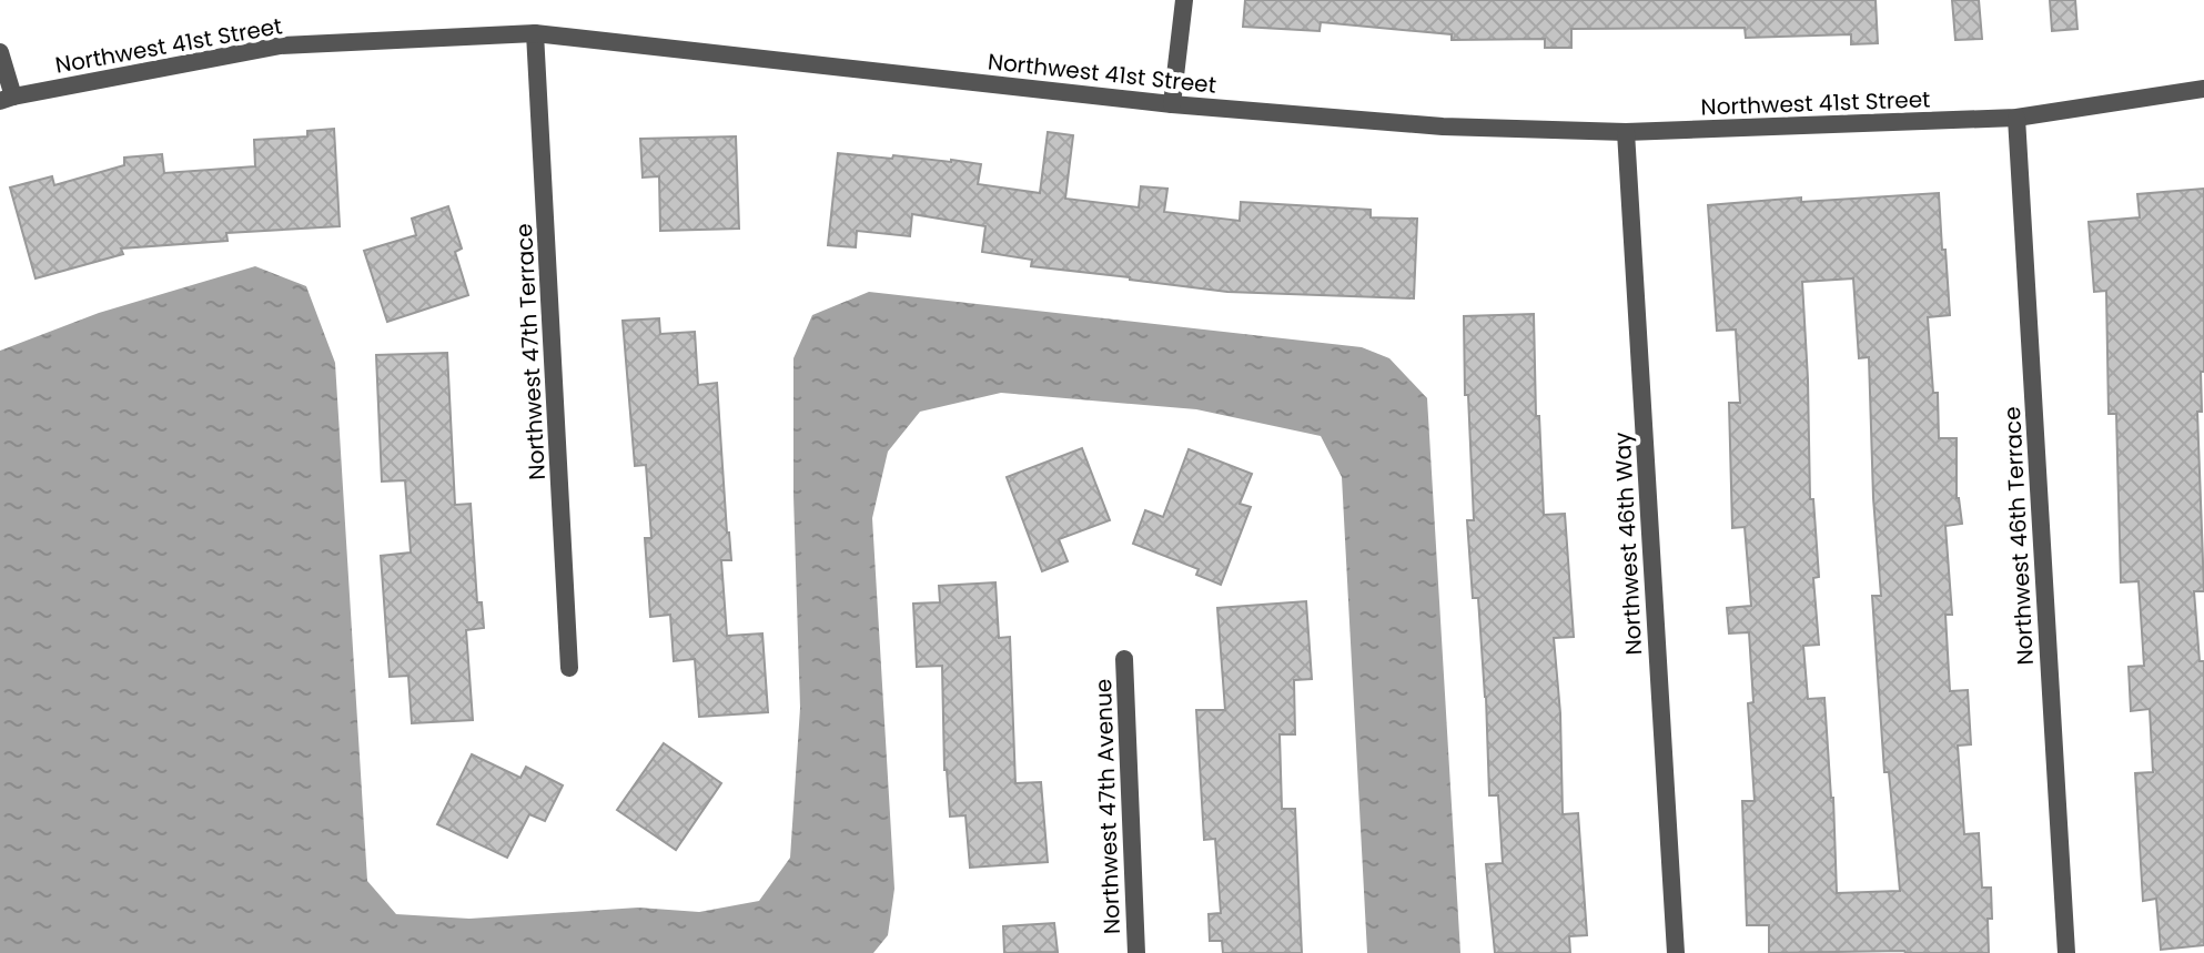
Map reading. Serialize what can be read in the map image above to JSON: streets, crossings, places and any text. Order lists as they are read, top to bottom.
{
  "streets": {
    "street": [
      "Northwest 41st Street",
      "Northwest 47th Terrace",
      "Northwest 46th Terrace",
      "Northwest 46th Way",
      "Northwest 47th Avenue"
    ]
  },
  "crossings": [
    ["Northwest 41st Street", "Northwest 47th Terrace"],
    ["Northwest 41st Street", "Northwest 46th Terrace"],
    ["Northwest 41st Street", "Northwest 46th Way"]
  ]
}
